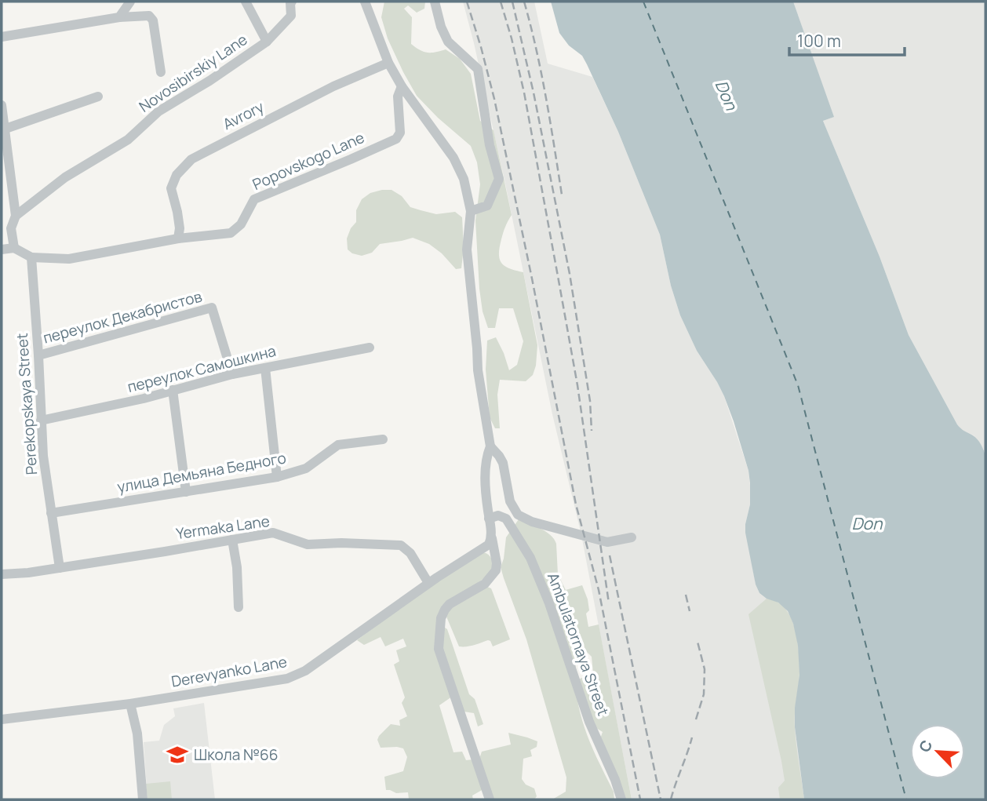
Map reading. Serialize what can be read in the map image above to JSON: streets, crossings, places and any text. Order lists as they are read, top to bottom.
{
  "streets": {
    "street": [
      "Novosibirskiy Lane",
      "Avrory",
      "Popovskogo Lane",
      "переулок Декабристов",
      "переулок Самошкина",
      "Perekopskaya Street",
      "улица Демьяна Бедного",
      "Yermaka Lane",
      "Ambulatornaya Street",
      "Derevyanko Lane"
    ]
  },
  "crossings": [
    ["Avrory", "Popovskogo Lane"],
    ["Popovskogo Lane", "Perekopskaya Street"],
    ["переулок Декабристов", "переулок Самошкина"],
    ["переулок Декабристов", "Perekopskaya Street"],
    ["переулок Самошкина", "Perekopskaya Street"],
    ["Perekopskaya Street", "улица Демьяна Бедного"],
    ["Perekopskaya Street", "Yermaka Lane"],
    ["Yermaka Lane", "Derevyanko Lane"]
  ],
  "water": ["Don"],
  "places": {
    "school or university": ["Школа №66"]
  },
  "scale_bar": "100 m",
  "north": "top left"
}
